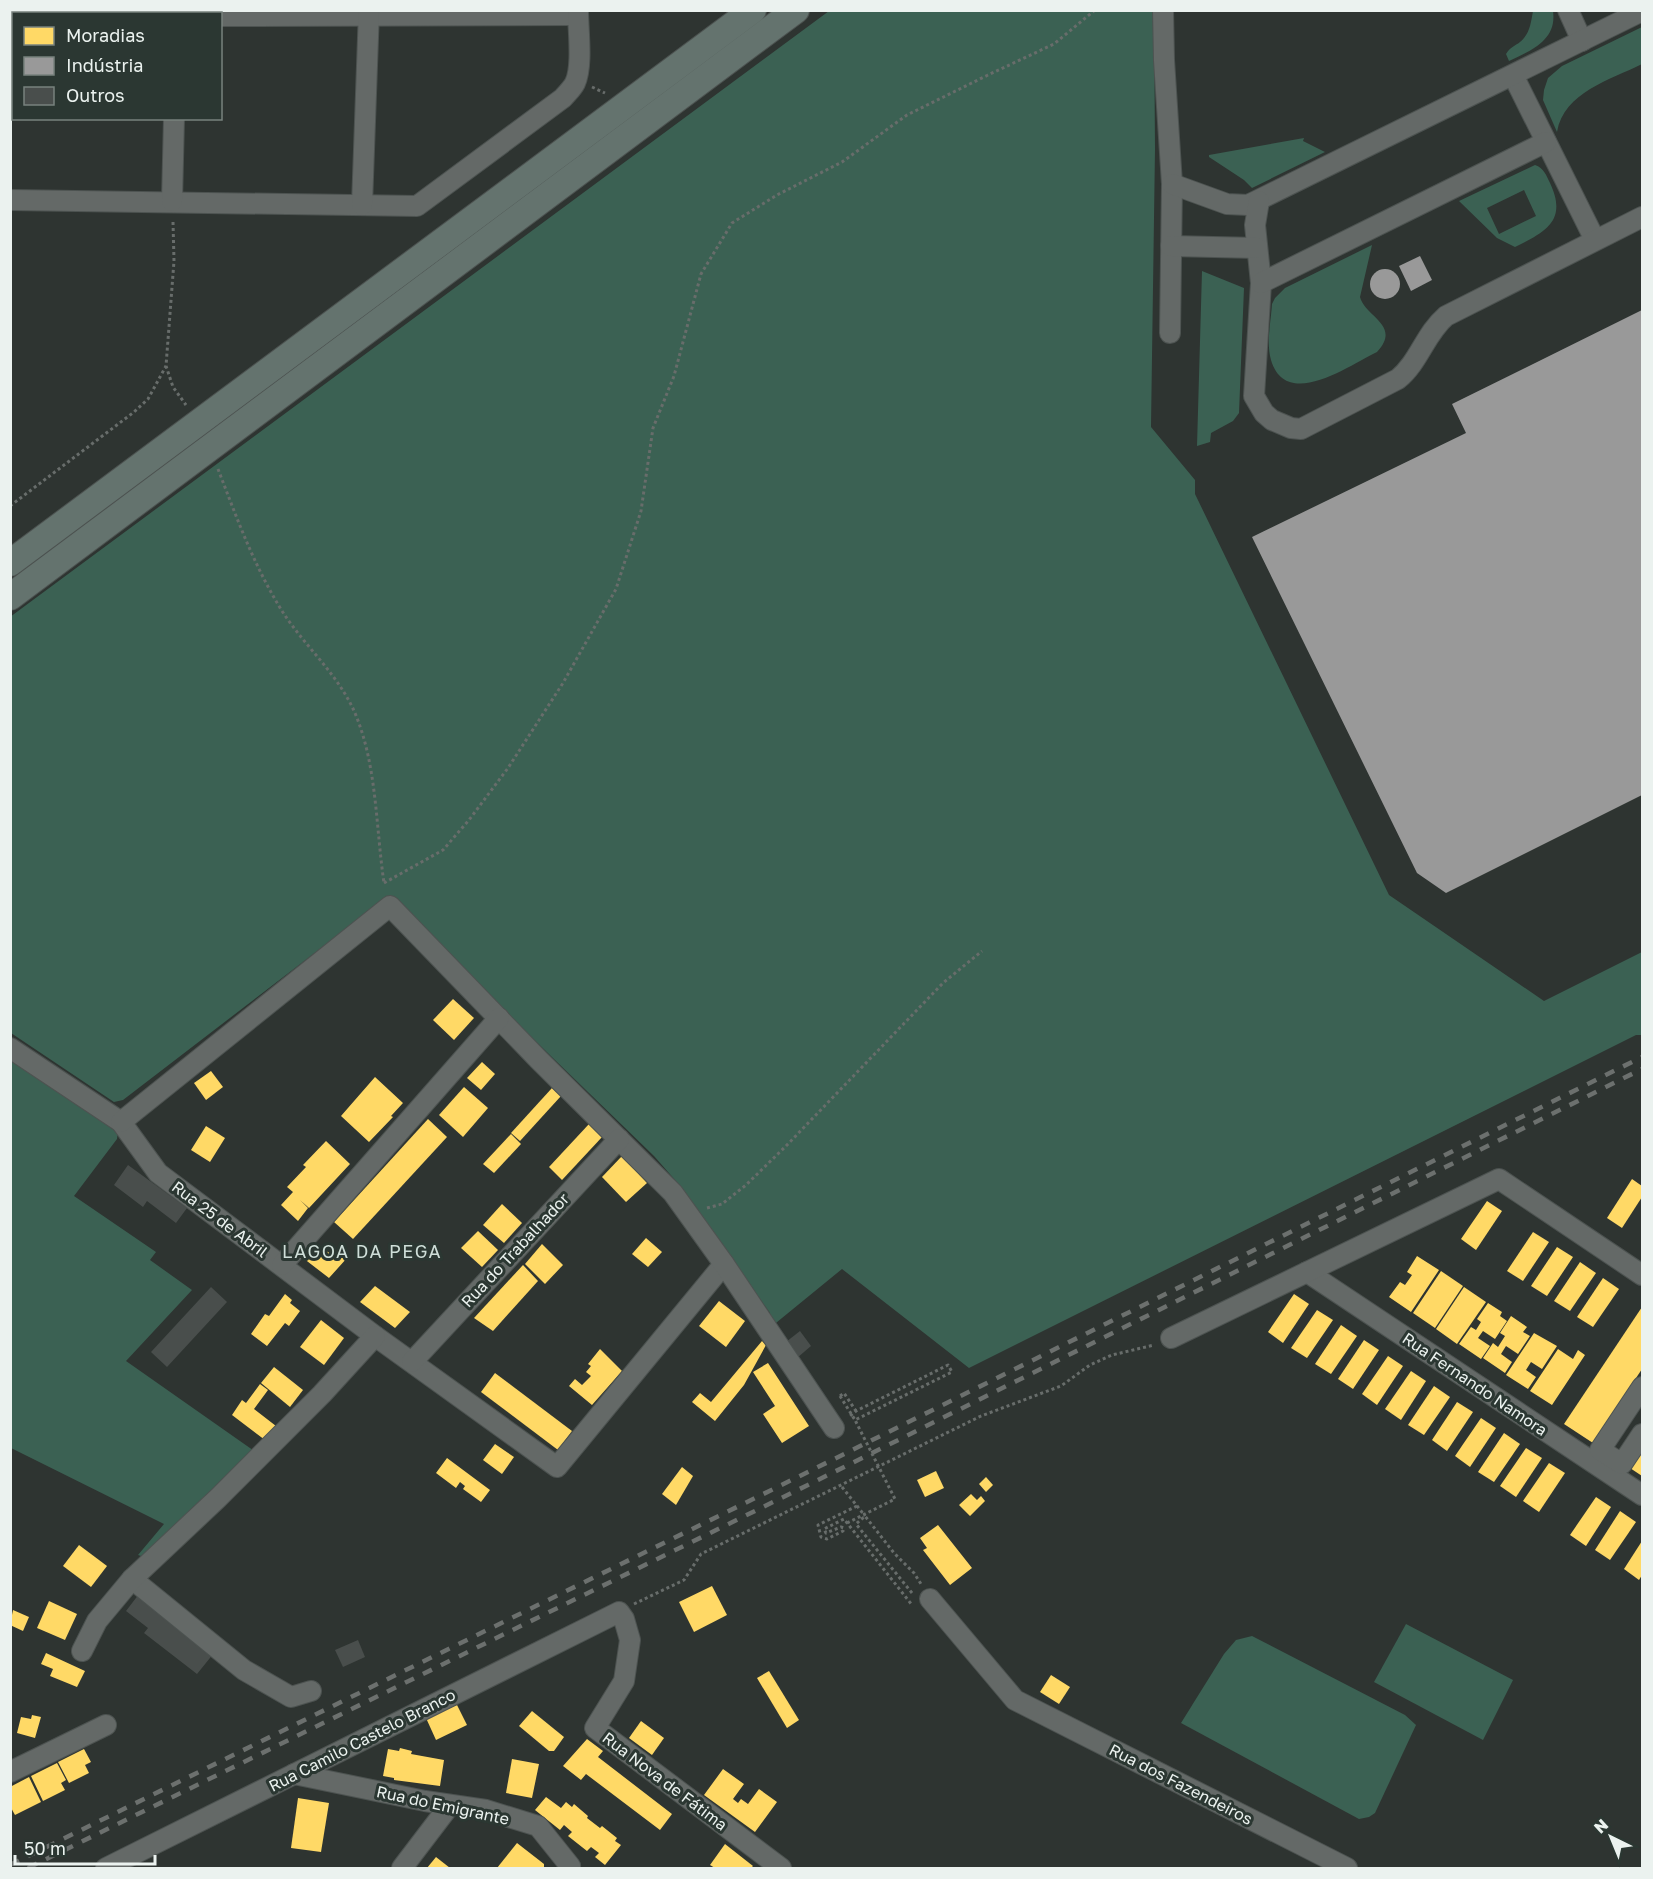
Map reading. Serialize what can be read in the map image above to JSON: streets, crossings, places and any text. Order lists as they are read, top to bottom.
{
  "streets": {
    "street": [
      "Rua 25 de Abril",
      "Rua do Trabalhador",
      "Rua Fernando Namora",
      "Rua Camilo Castelo Branco",
      "Rua Nova de Fátima",
      "Rua dos Fazendeiros",
      "Rua do Emigrante"
    ]
  },
  "crossings": [
    ["Rua 25 de Abril", "Rua do Trabalhador"],
    ["Rua Camilo Castelo Branco", "Rua Nova de Fátima"],
    ["Rua Camilo Castelo Branco", "Rua do Emigrante"]
  ],
  "districts": ["LAGOA DA PEGA"],
  "legend": ["Moradias", "Indústria", "Outros"],
  "scale_bar": "50 m",
  "north": "top left"
}
